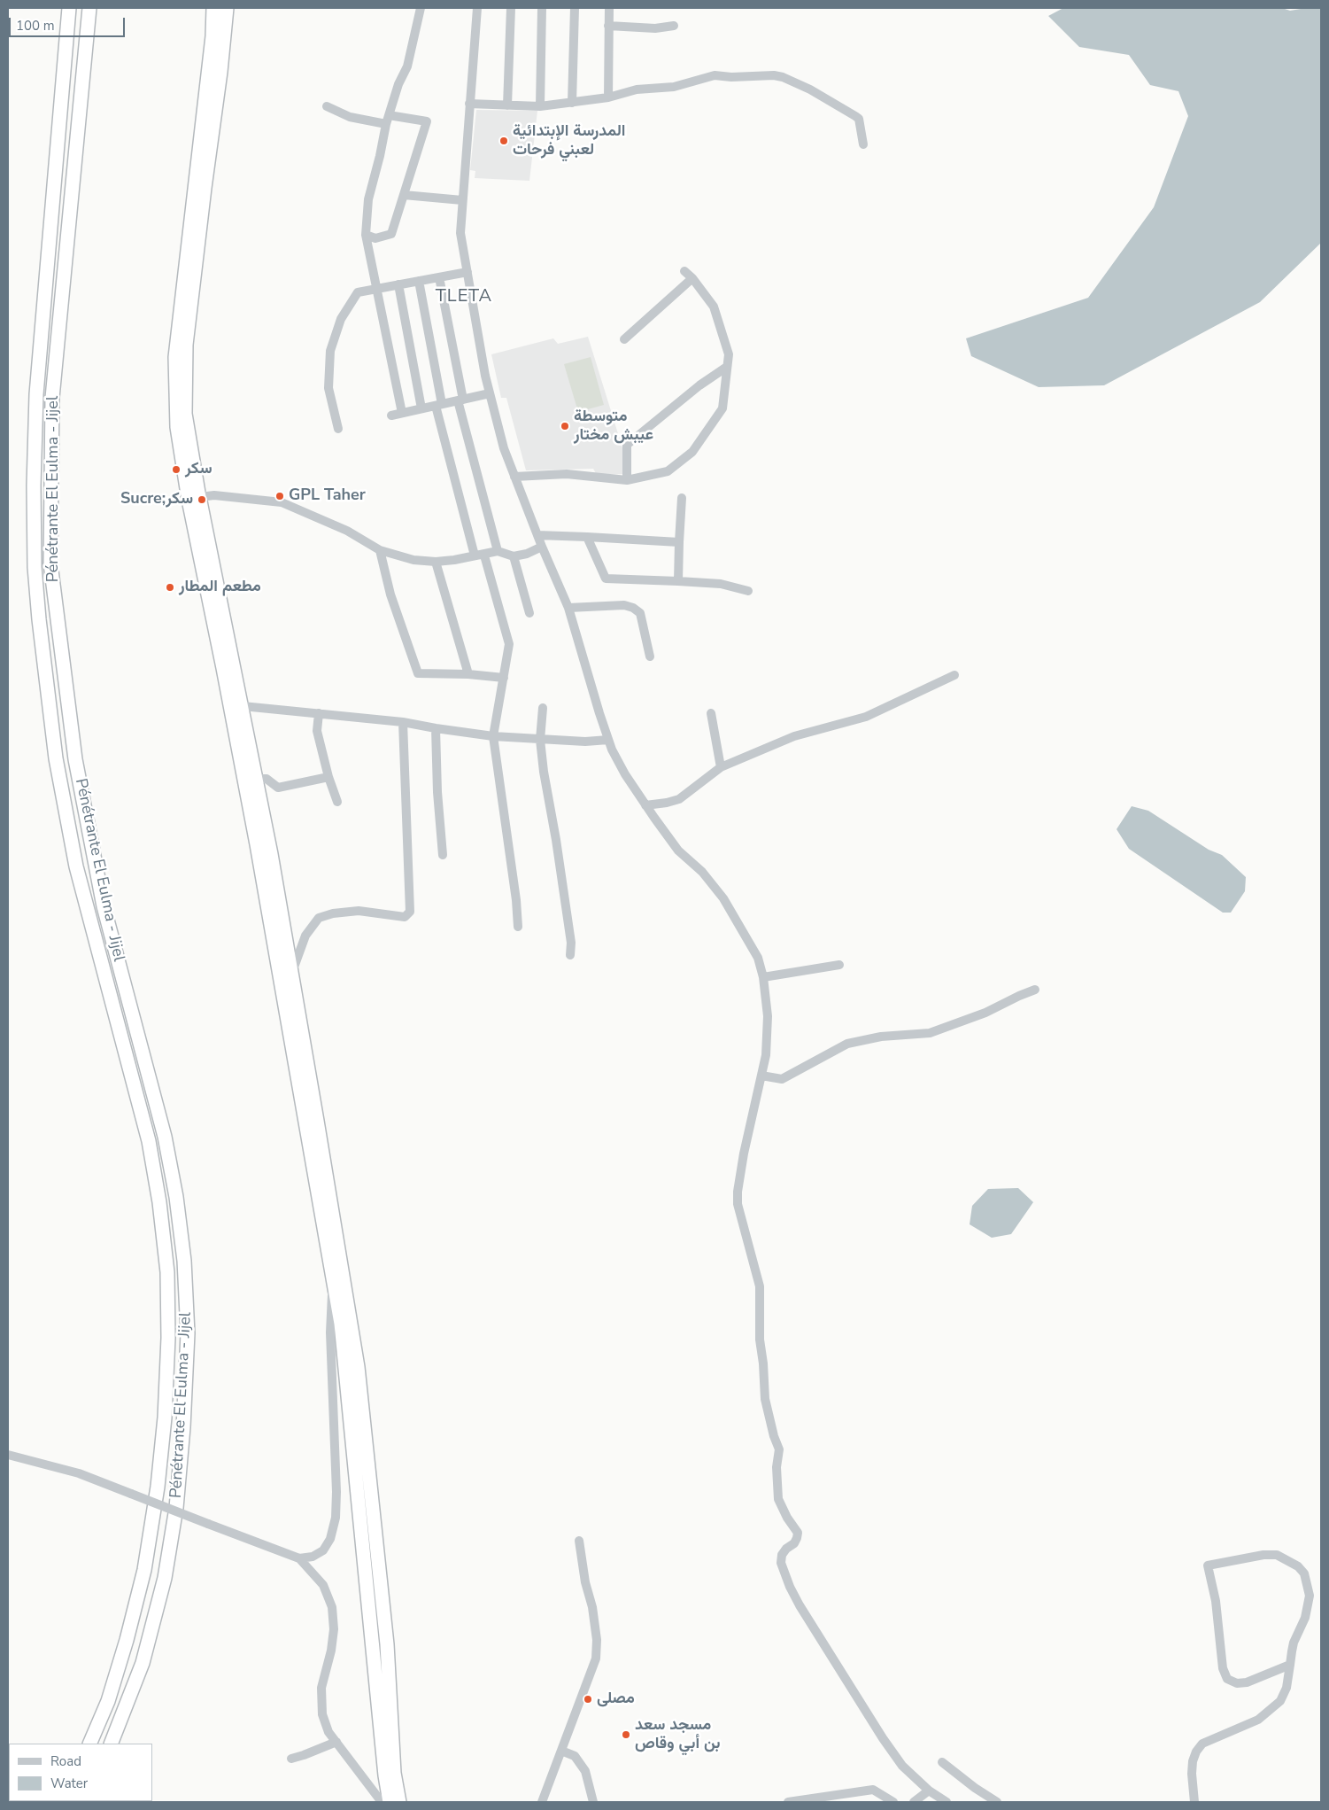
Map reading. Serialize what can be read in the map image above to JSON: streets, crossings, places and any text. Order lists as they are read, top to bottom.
{
  "streets": {
    "highway": ["Pénétrante El Eulma - Jijel"]
  },
  "districts": ["TLETA"],
  "places": [
    "المدرسة الإبتدائية لعبني فرحات",
    "متوسطة عيبش مختار",
    "سكر",
    "GPL Taher",
    "Sucre;سكر",
    "مطعم المطار",
    "مصلى",
    "مسجد سعد بن أبي وقاص"
  ],
  "legend": ["Road", "Water"],
  "scale_bar": "100 m"
}
